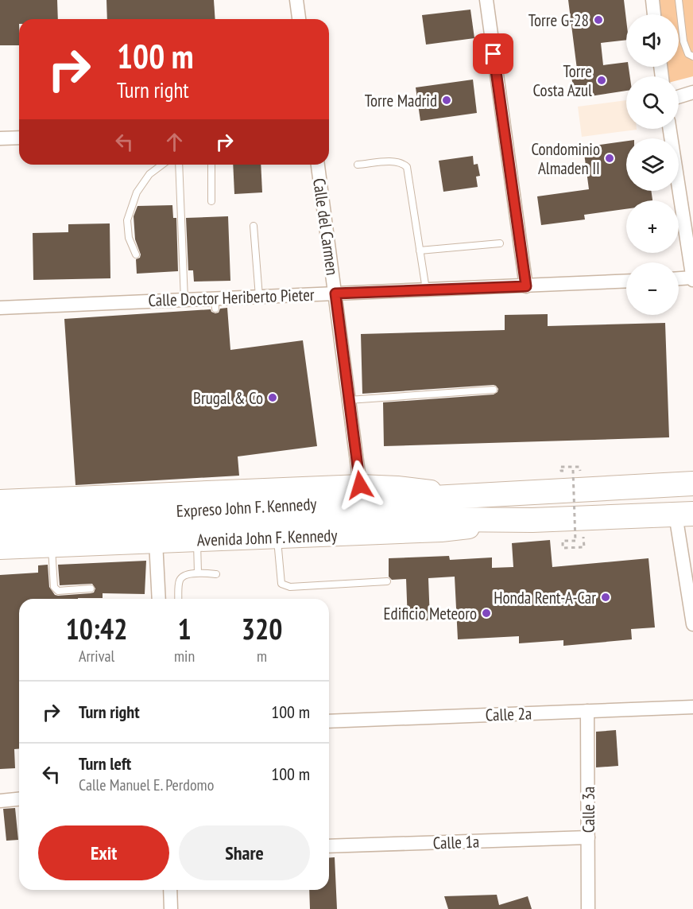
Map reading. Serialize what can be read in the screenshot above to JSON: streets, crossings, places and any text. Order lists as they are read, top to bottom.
{
  "streets": {
    "highway": ["Expreso John F. Kennedy"],
    "main road": ["Avenida John F. Kennedy"],
    "street": [
      "Calle del Carmen",
      "Calle Doctor Heriberto Pieter",
      "Calle 2a",
      "Calle 3a",
      "Calle 1a"
    ]
  },
  "crossings": [
    ["Calle del Carmen", "Calle Doctor Heriberto Pieter"],
    ["Calle del Carmen", "Expreso John F. Kennedy"],
    ["Expreso John F. Kennedy", "Avenida John F. Kennedy"],
    ["Calle 2a", "Calle 3a"],
    ["Calle 3a", "Calle 1a"]
  ],
  "places": [
    "Torre G-28",
    "Torre Costa Azul",
    "Torre Madrid",
    "Condominio Almaden II",
    "Brugal & Co",
    "Honda Rent-A-Car",
    "Edificio Meteoro"
  ],
  "page": {
    "map_buttons": ["+", "−"],
    "turn": ["100 m", "Turn right"],
    "eta": [
      "10:42",
      "Arrival",
      "1",
      "min",
      "320",
      "m"
    ],
    "list": [
      {
        "name": "Turn right",
        "value": "100 m"
      },
      {
        "name": "Turn left",
        "note": "Calle Manuel E. Perdomo",
        "value": "100 m"
      }
    ],
    "buttons": ["Exit", "Share"]
  }
}
